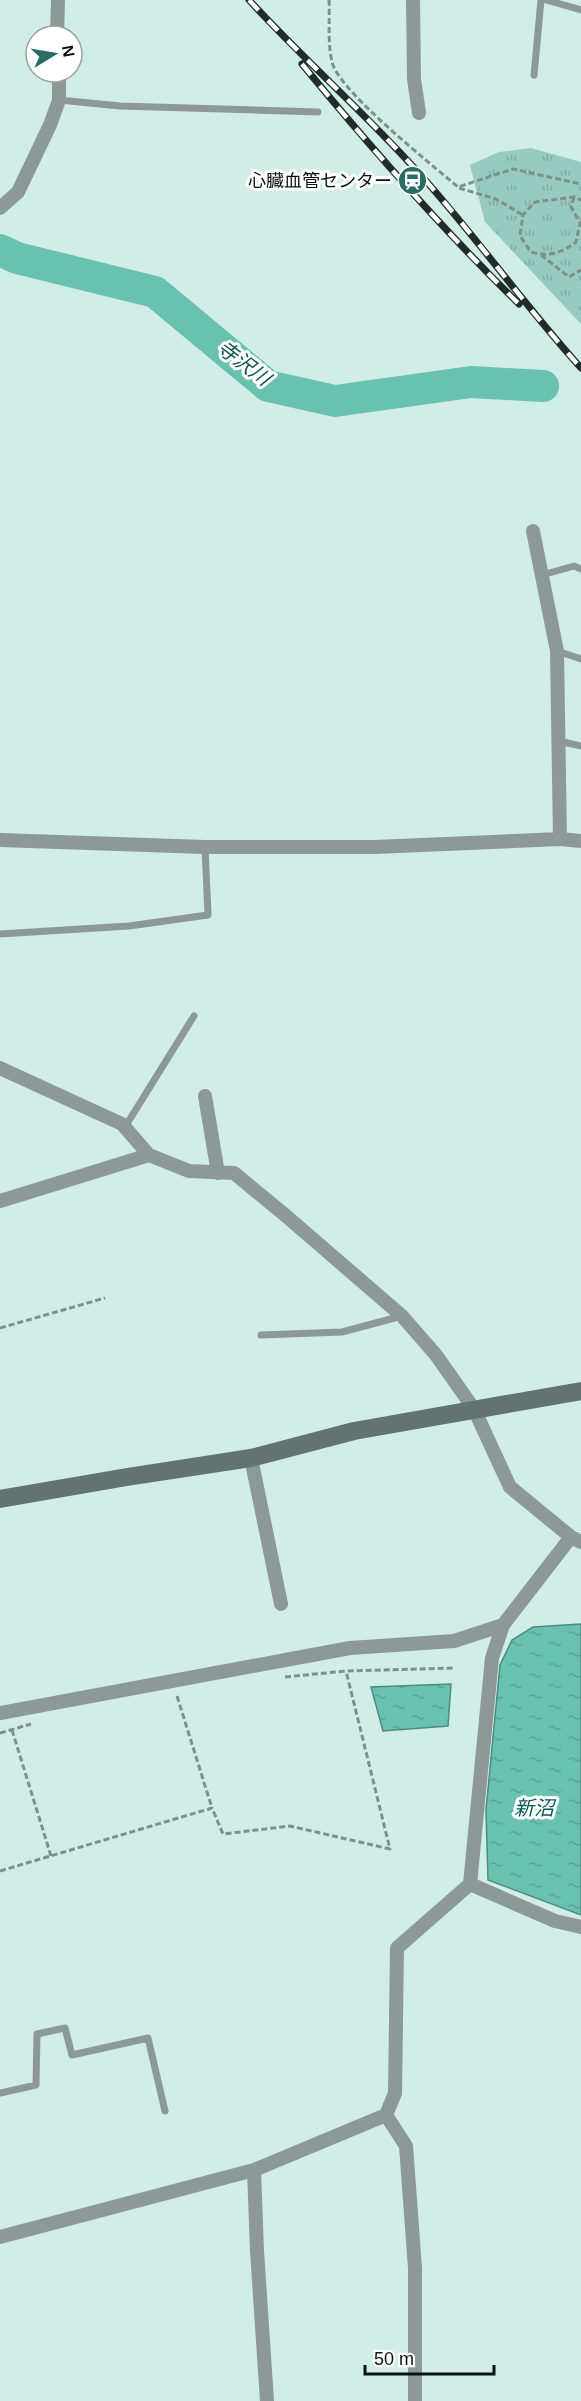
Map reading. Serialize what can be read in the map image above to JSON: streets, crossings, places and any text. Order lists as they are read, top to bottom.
{
  "water": ["寺沢川", "新沼"],
  "places": {
    "station": ["心臓血管センター"]
  },
  "scale_bar": "50 m",
  "north": "right"
}
